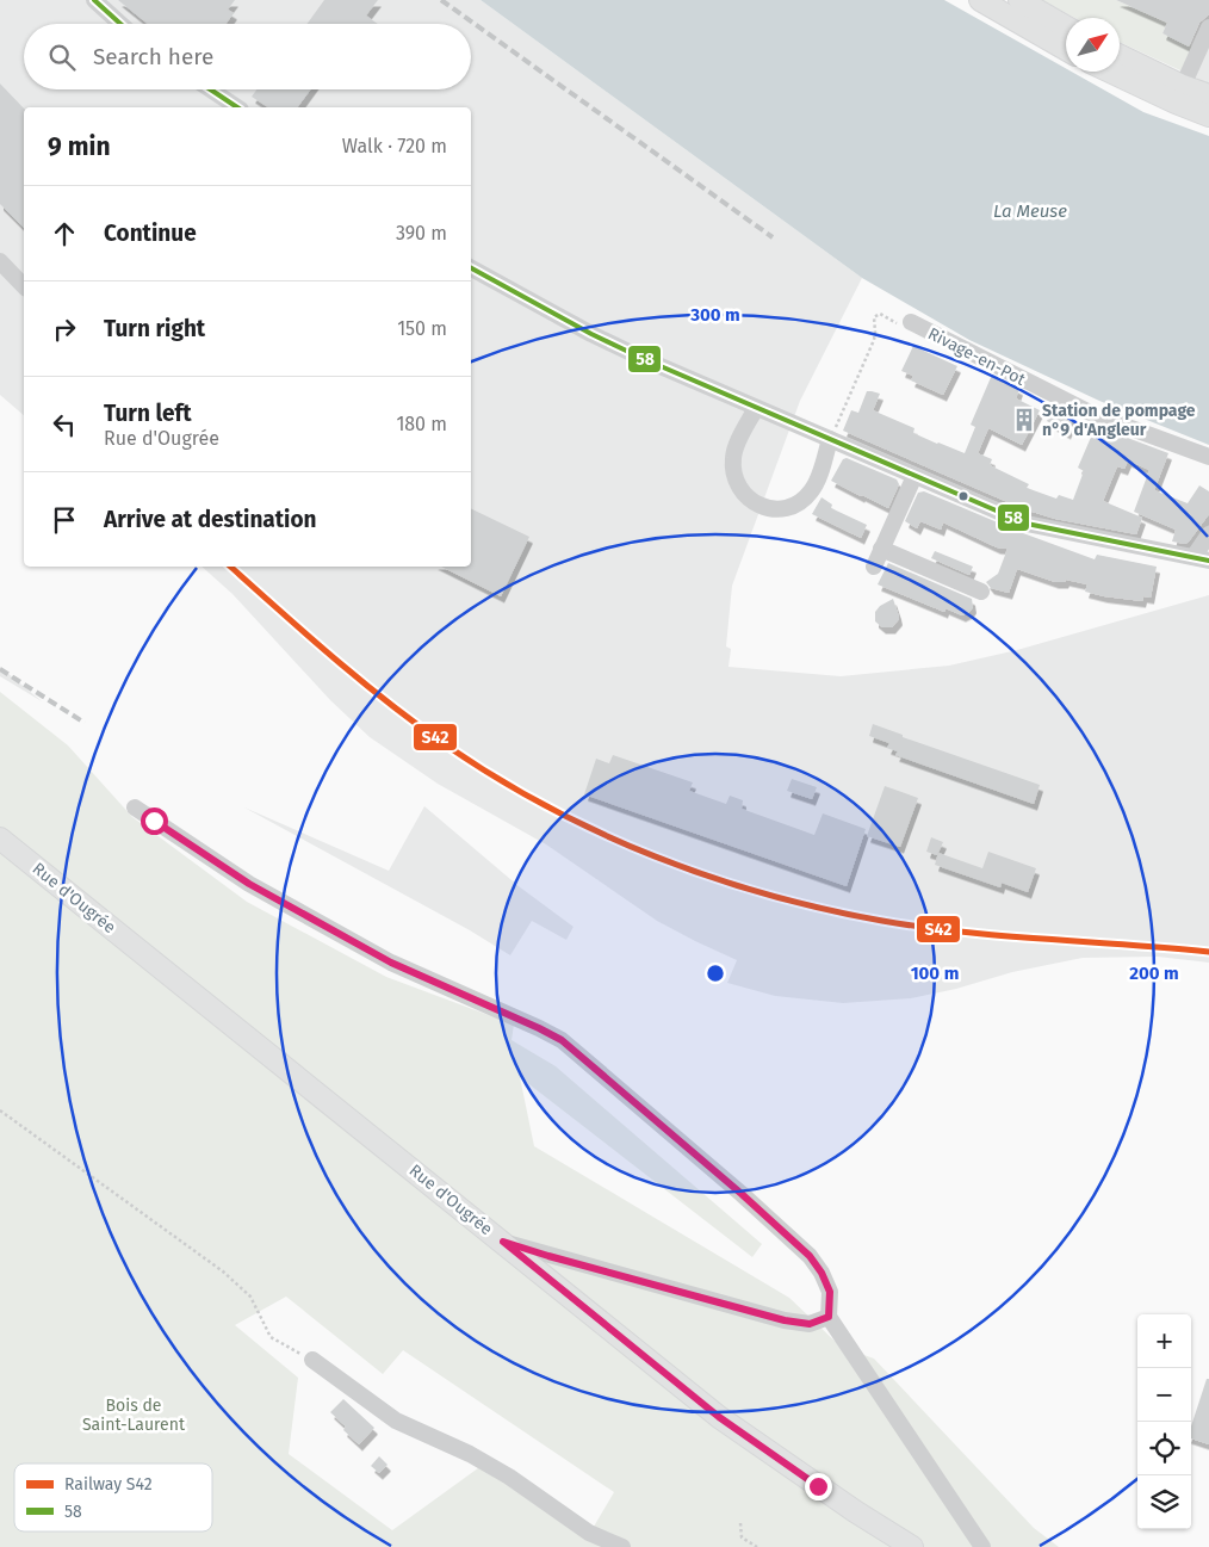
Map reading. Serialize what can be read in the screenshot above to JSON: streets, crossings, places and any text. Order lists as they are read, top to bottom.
{
  "streets": {
    "main road": ["Rue d'Ougrée"],
    "street": ["Rivage-en-Pot"]
  },
  "water": ["La Meuse"],
  "parks": ["Bois de Saint-Laurent"],
  "places": {
    "building": ["Station de pompage n°9 d'Angleur"]
  },
  "lines": ["transit line 58", "rail line S42"],
  "legend": ["Railway S42", "58"],
  "north": "top right",
  "page": {
    "search": "Search here",
    "heading": ["9 min", "Walk · 720 m"],
    "list": [
      ["Continue", "390 m"],
      ["Turn right", "150 m"],
      ["Turn left", "Rue d'Ougrée", "180 m"],
      "Arrive at destination"
    ],
    "map_buttons": ["+", "−"]
  },
  "rings": ["300 m", "100 m", "200 m"]
}
